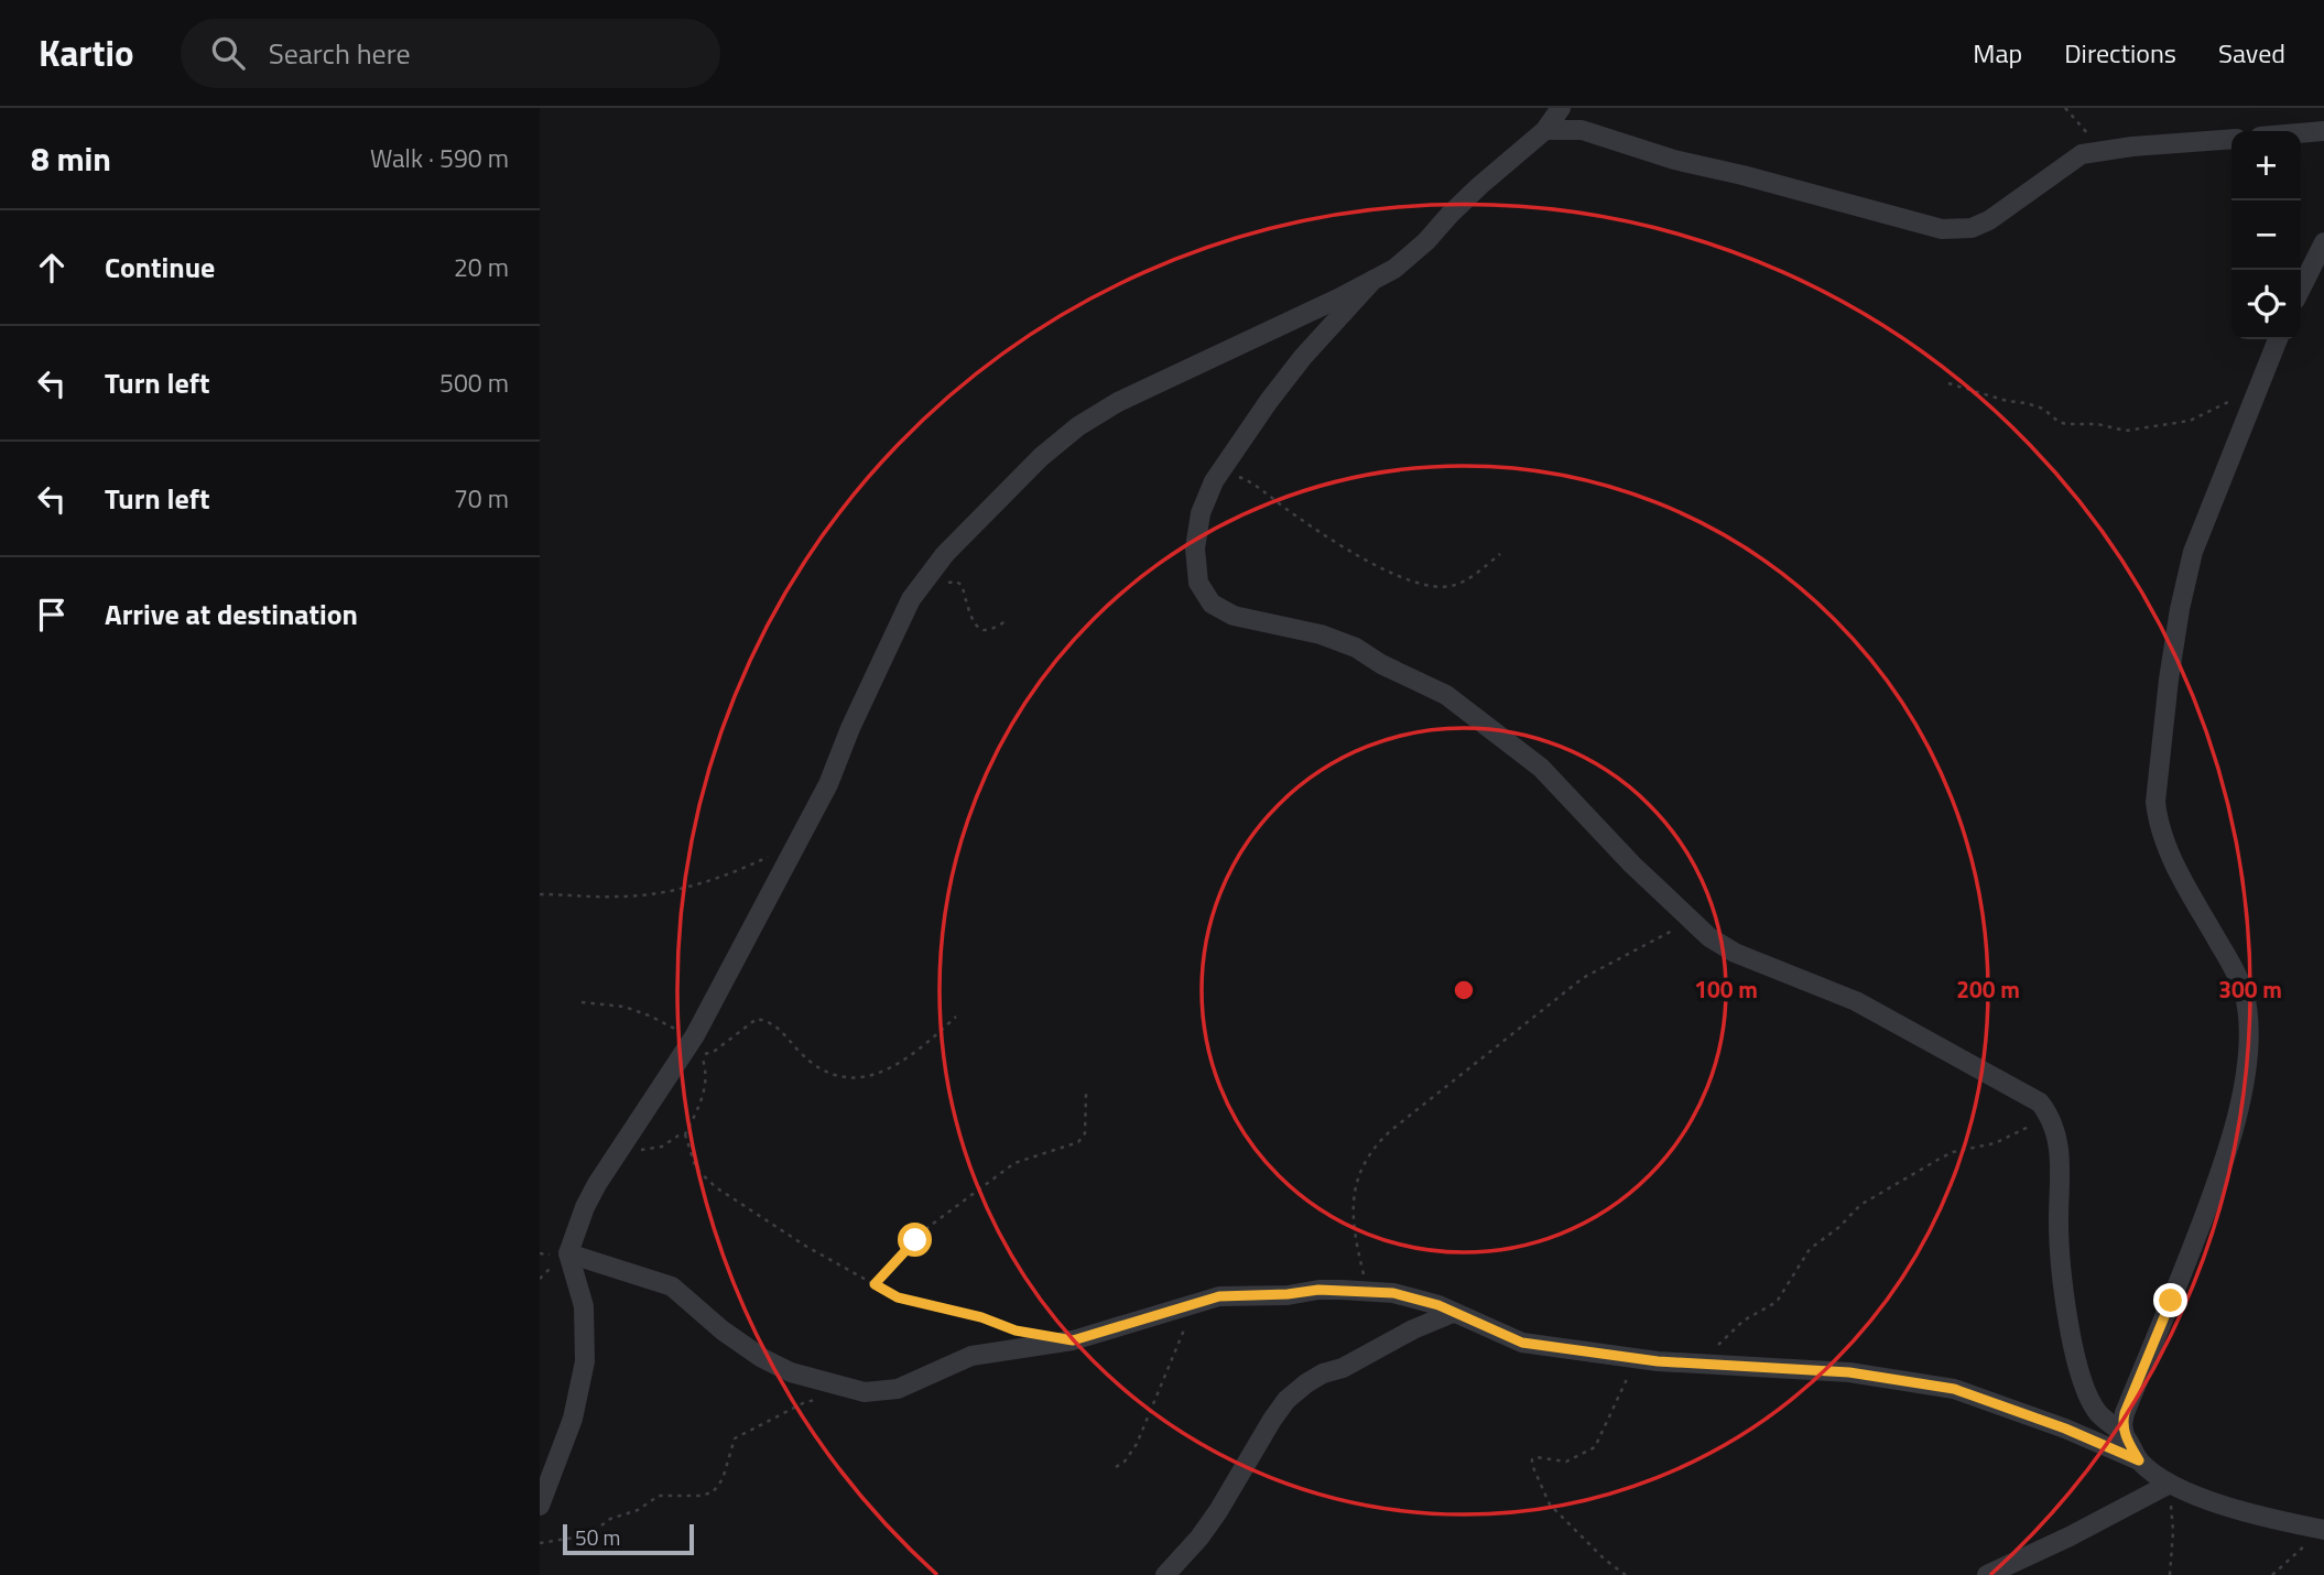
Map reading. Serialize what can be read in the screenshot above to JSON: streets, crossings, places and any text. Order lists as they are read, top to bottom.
{
  "scale_bar": "50 m",
  "page": {
    "header": "Kartio",
    "search": "Search here",
    "nav": ["Map", "Directions", "Saved"],
    "heading": ["8 min", "Walk · 590 m"],
    "map_buttons": ["+", "−"],
    "list": [
      ["Continue", "20 m"],
      ["Turn left", "500 m"],
      ["Turn left", "70 m"],
      "Arrive at destination"
    ],
    "scale": "50 m"
  },
  "rings": ["100 m", "200 m", "300 m"]
}
